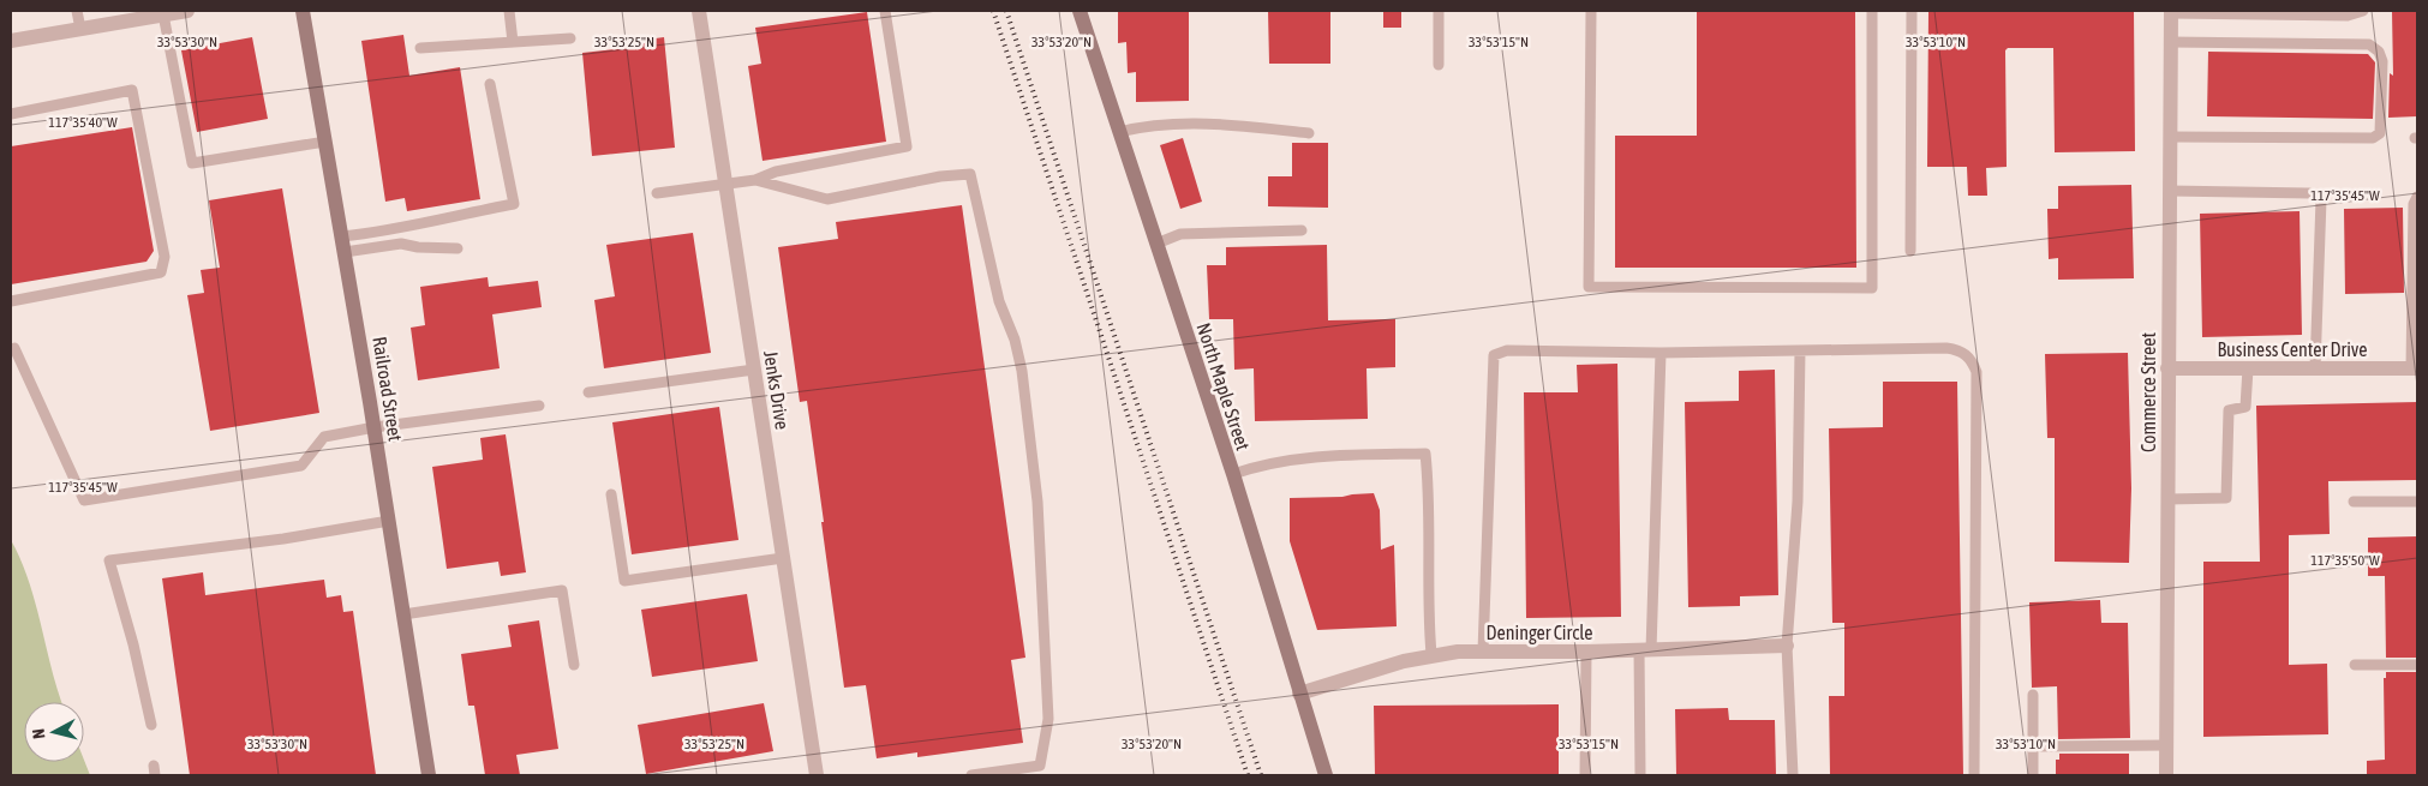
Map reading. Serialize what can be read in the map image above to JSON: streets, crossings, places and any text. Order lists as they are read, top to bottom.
{
  "streets": {
    "main road": ["North Maple Street", "Railroad Street"],
    "street": [
      "Business Center Drive",
      "Jenks Drive",
      "Commerce Street",
      "Deninger Circle"
    ]
  },
  "crossings": [
    ["Business Center Drive", "Commerce Street"],
    ["North Maple Street", "Deninger Circle"]
  ],
  "north": "left",
  "coordinates": [
    "33°53'30\"N",
    "33°53'25\"N",
    "33°53'20\"N",
    "33°53'15\"N",
    "33°53'10\"N",
    "117°35'40\"W",
    "117°35'45\"W",
    "117°35'50\"W"
  ]
}
